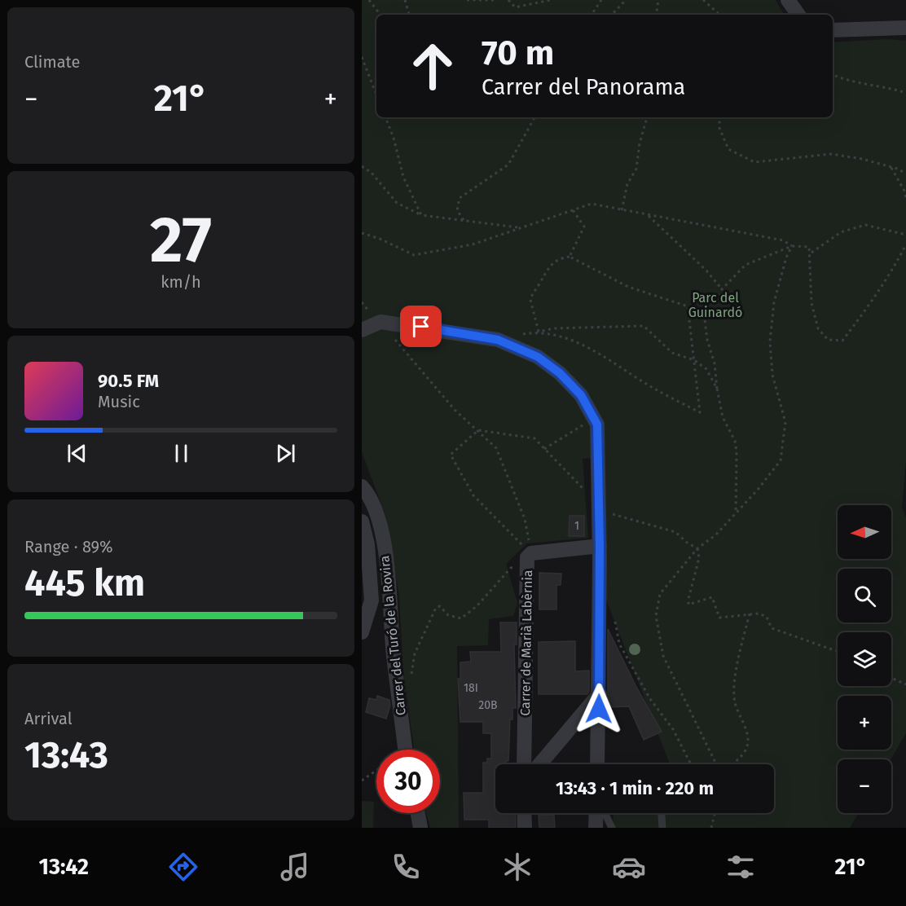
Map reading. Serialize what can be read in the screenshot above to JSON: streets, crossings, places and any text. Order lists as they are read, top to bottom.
{
  "streets": {
    "street": ["Carrer del Turó de la Rovira", "Carrer de Marià Labèrnia"]
  },
  "parks": ["Parc del Guinardó"],
  "house_numbers": ["1", "18I", "20B"],
  "north": "left",
  "page": {
    "tile": [
      "Climate",
      ["27", "km/h"],
      ["Range · 89%", "445 km"],
      ["Arrival", "13:43"]
    ],
    "turn": ["70 m", "Carrer del Panorama"],
    "heat": ["−", "21°", "+"],
    "song": ["90.5 FM", "Music"],
    "map_buttons": ["+", "−"],
    "limit": "30",
    "trip": "13:43 · 1 min · 220 m",
    "tabs": ["13:42", "21°"]
  }
}
